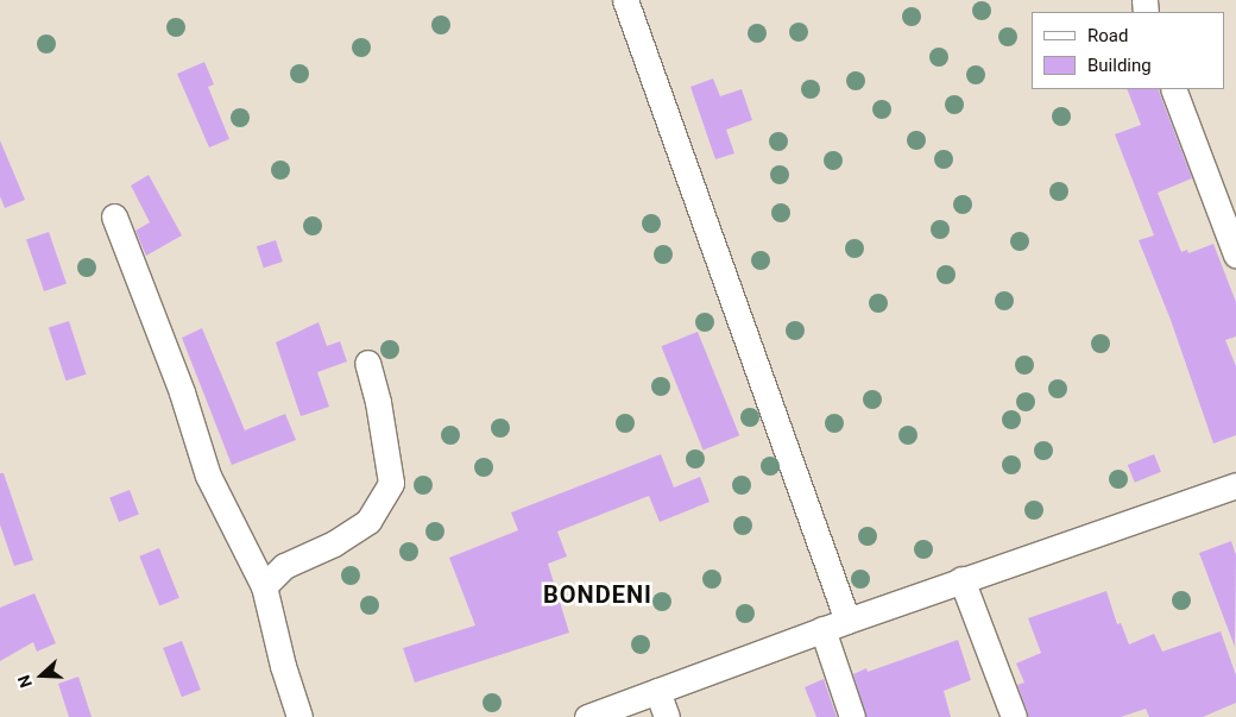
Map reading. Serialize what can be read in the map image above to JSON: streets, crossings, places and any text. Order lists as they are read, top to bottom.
{
  "districts": ["BONDENI"],
  "legend": ["Road", "Building"],
  "north": "left"
}
